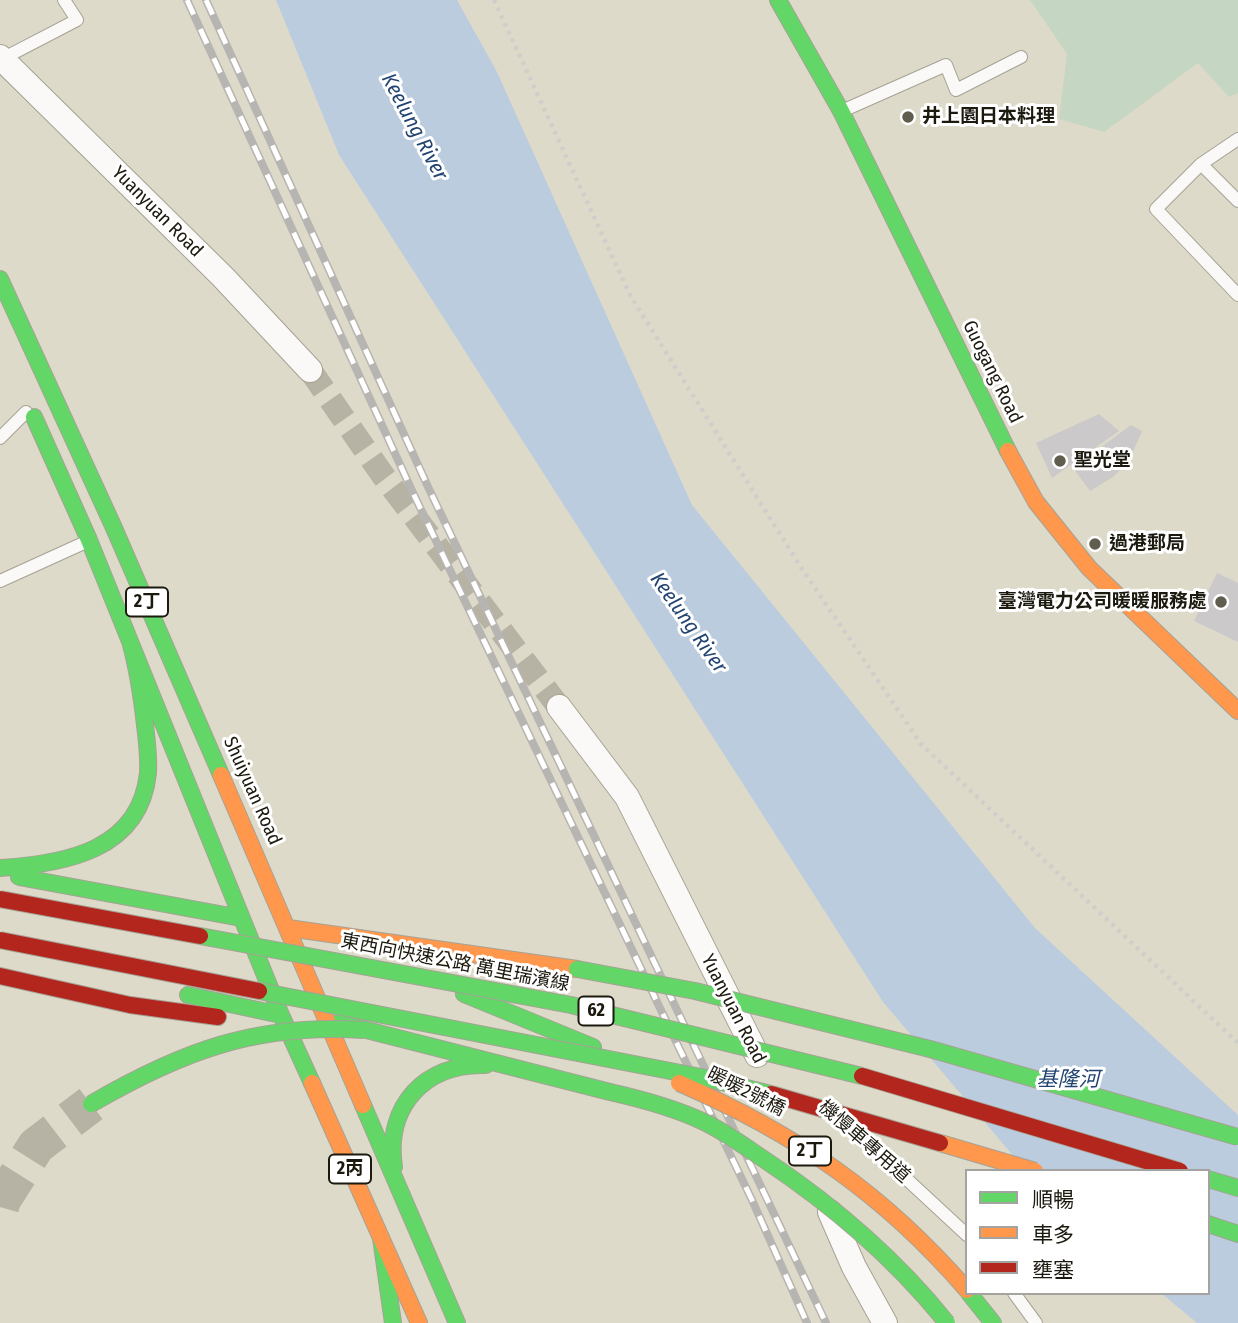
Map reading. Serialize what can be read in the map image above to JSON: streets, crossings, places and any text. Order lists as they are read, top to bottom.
{
  "streets": {
    "main road": [
      "Guogang Road",
      "2丁",
      "Shuiyuan Road",
      "東西向快速公路 萬里瑞濱線",
      "62",
      "暖暖2號橋",
      "2丙"
    ],
    "street": ["Yuanyuan Road"],
    "lane": ["機慢車專用道"]
  },
  "crossings": [
    ["2丁", "Shuiyuan Road"],
    ["2丁", "2丙"],
    ["Shuiyuan Road", "暖暖2號橋"]
  ],
  "water": ["Keelung River", "基隆河"],
  "places": [
    "井上園日本料理",
    "聖光堂",
    "過港郵局",
    "臺灣電力公司暖暖服務處"
  ],
  "legend": ["順暢", "車多", "壅塞"]
}
